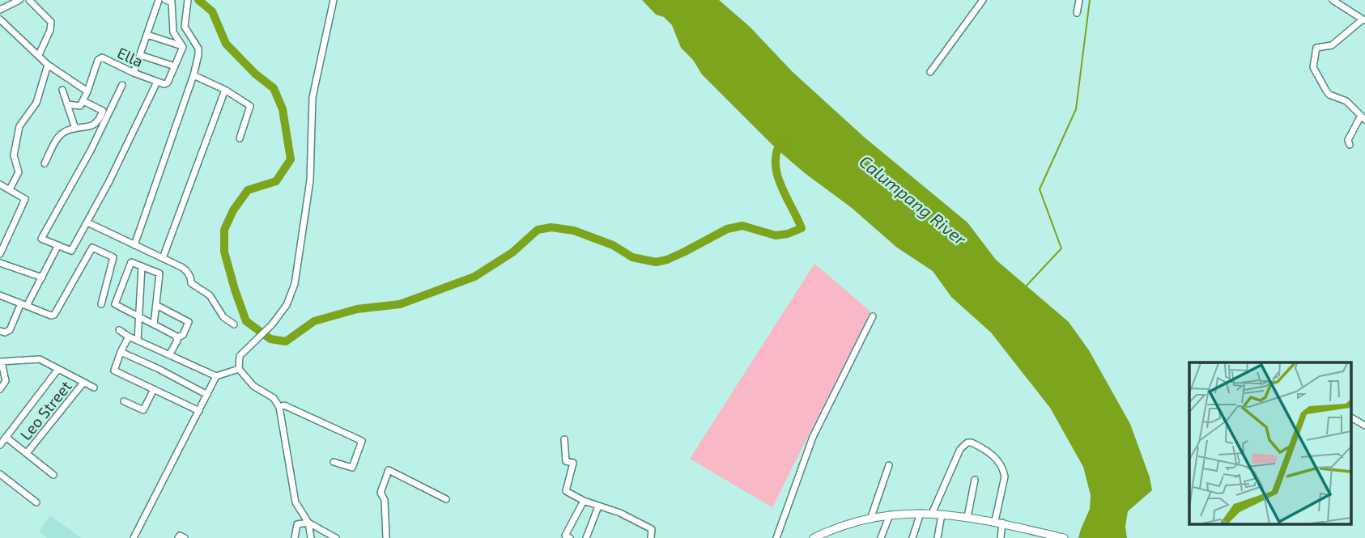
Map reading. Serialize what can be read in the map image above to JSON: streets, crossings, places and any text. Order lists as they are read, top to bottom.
{
  "streets": {
    "street": ["Ella", "Leo Street"]
  },
  "water": ["Calumpang River"]
}
